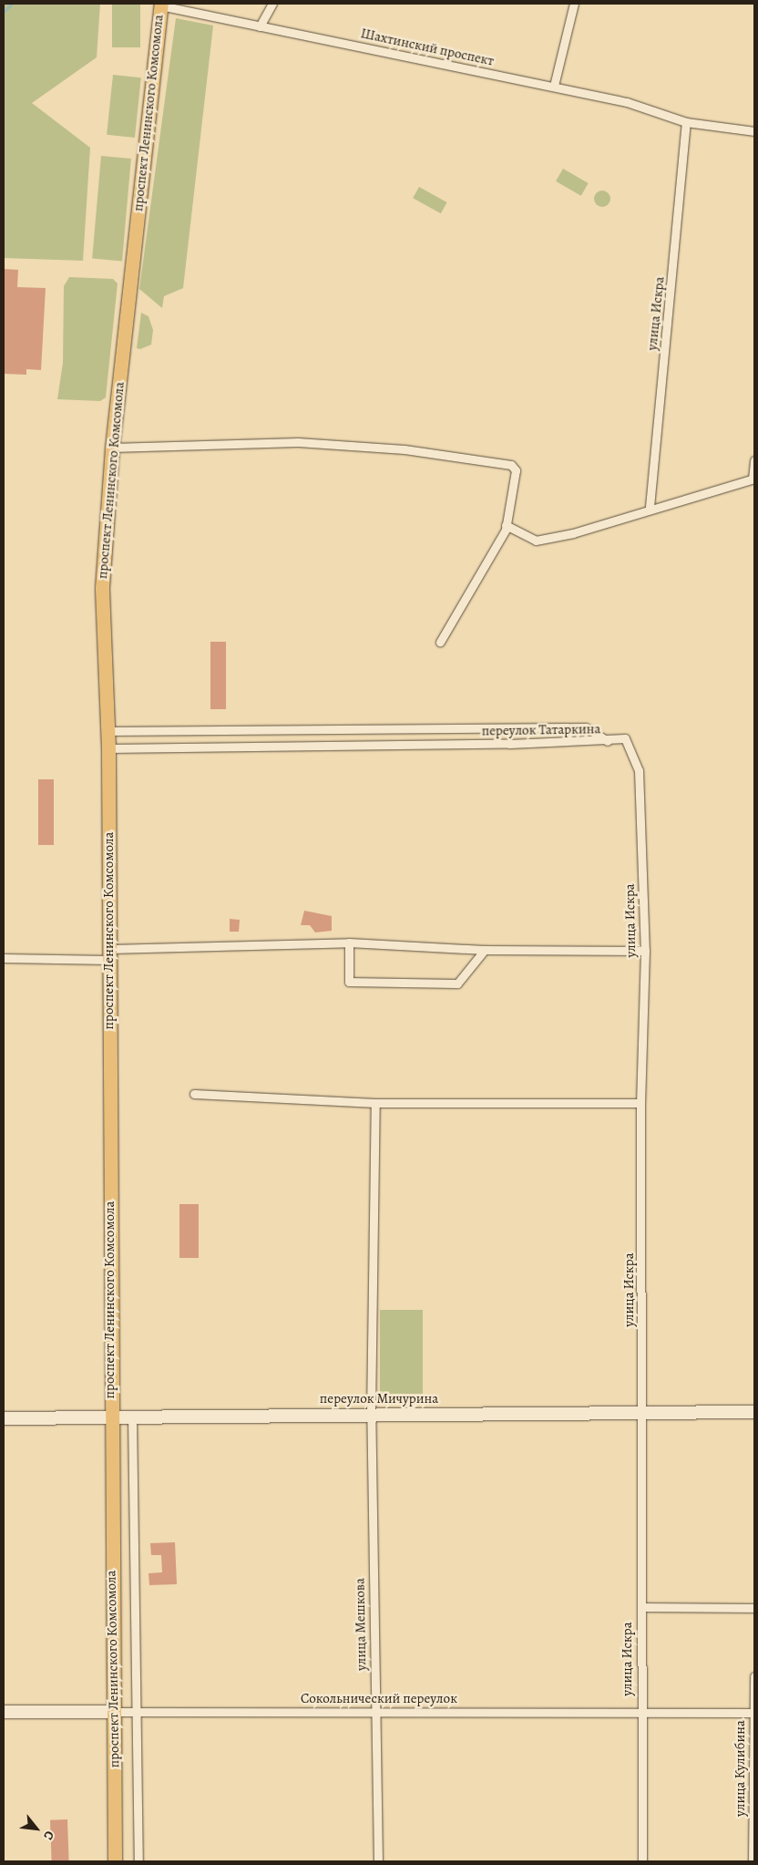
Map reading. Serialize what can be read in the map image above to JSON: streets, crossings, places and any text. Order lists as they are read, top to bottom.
{
  "streets": {
    "main road": ["проспект Ленинского Комсомола", "переулок Мичурина", "Сокольнический переулок"],
    "street": [
      "Шахтинский проспект",
      "улица Искра",
      "переулок Татаркина",
      "улица Мешкова",
      "улица Кулибина"
    ]
  },
  "crossings": [
    ["Шахтинский проспект", "проспект Ленинского Комсомола"],
    ["Шахтинский проспект", "улица Искра"],
    ["проспект Ленинского Комсомола", "переулок Татаркина"],
    ["проспект Ленинского Комсомола", "переулок Мичурина"],
    ["проспект Ленинского Комсомола", "Сокольнический переулок"],
    ["улица Искра", "переулок Татаркина"],
    ["улица Искра", "переулок Мичурина"],
    ["улица Искра", "Сокольнический переулок"],
    ["переулок Мичурина", "улица Мешкова"],
    ["улица Мешкова", "Сокольнический переулок"],
    ["Сокольнический переулок", "улица Кулибина"]
  ],
  "north": "bottom right"
}
